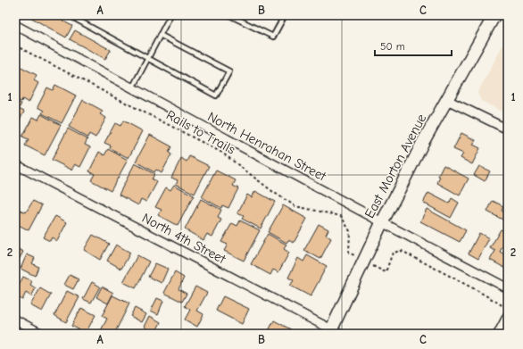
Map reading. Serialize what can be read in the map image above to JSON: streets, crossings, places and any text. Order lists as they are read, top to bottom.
{
  "streets": {
    "main road": ["East Morton Avenue"],
    "street": ["North Henrahan Street", "North 4th Street"],
    "path": ["Rails to Trails"]
  },
  "crossings": [
    ["North Henrahan Street", "East Morton Avenue"],
    ["East Morton Avenue", "North 4th Street"]
  ],
  "scale_bar": "50 m",
  "grid": {
    "columns": ["A", "B", "C"],
    "rows": ["1", "2"]
  }
}
